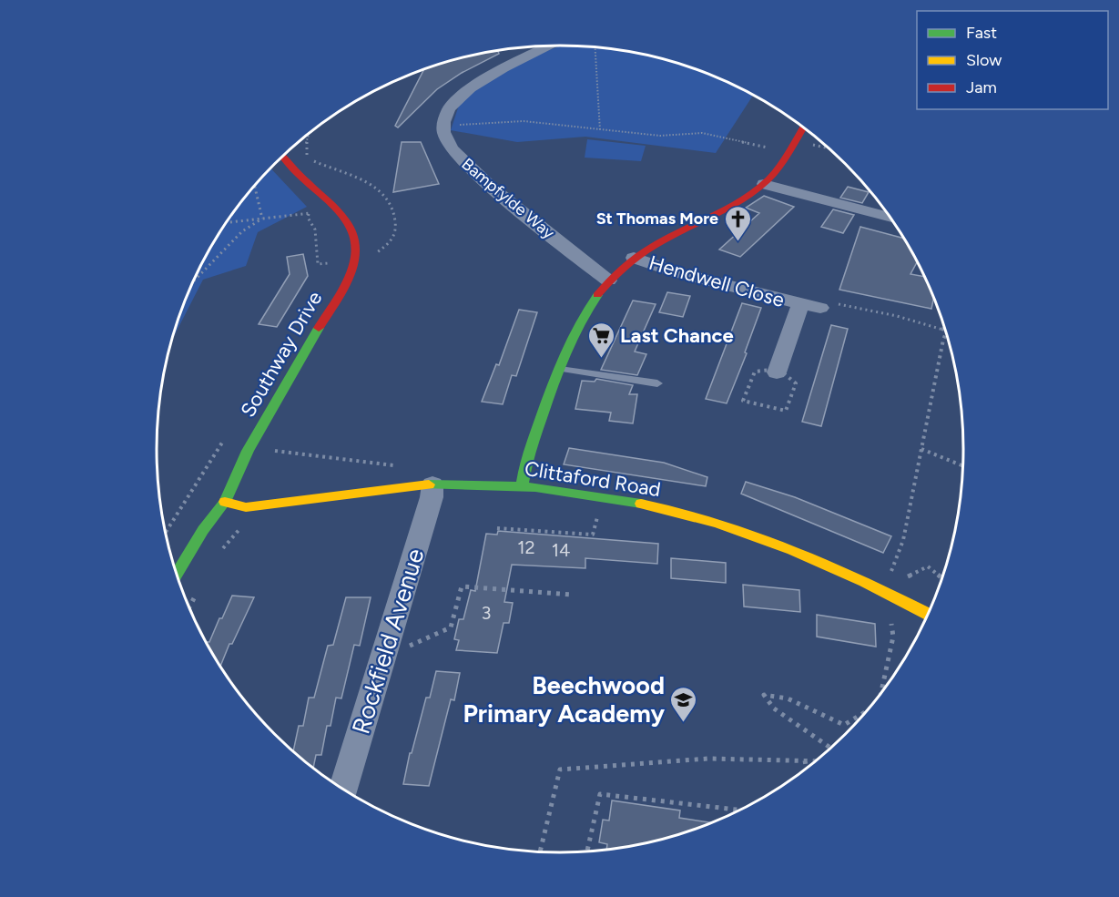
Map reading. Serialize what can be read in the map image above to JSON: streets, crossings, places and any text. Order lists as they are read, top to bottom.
{
  "streets": {
    "street": [
      "Bampfylde Way",
      "Hendwell Close",
      "Southway Drive",
      "Clittaford Road",
      "Rockfield Avenue"
    ]
  },
  "crossings": [
    ["Southway Drive", "Clittaford Road"],
    ["Clittaford Road", "Rockfield Avenue"]
  ],
  "places": {
    "church": ["St Thomas More"],
    "supermarket": ["Last Chance"],
    "school or university": ["Beechwood Primary Academy"]
  },
  "house_numbers": ["12", "14", "3"],
  "legend": ["Fast", "Slow", "Jam"]
}
